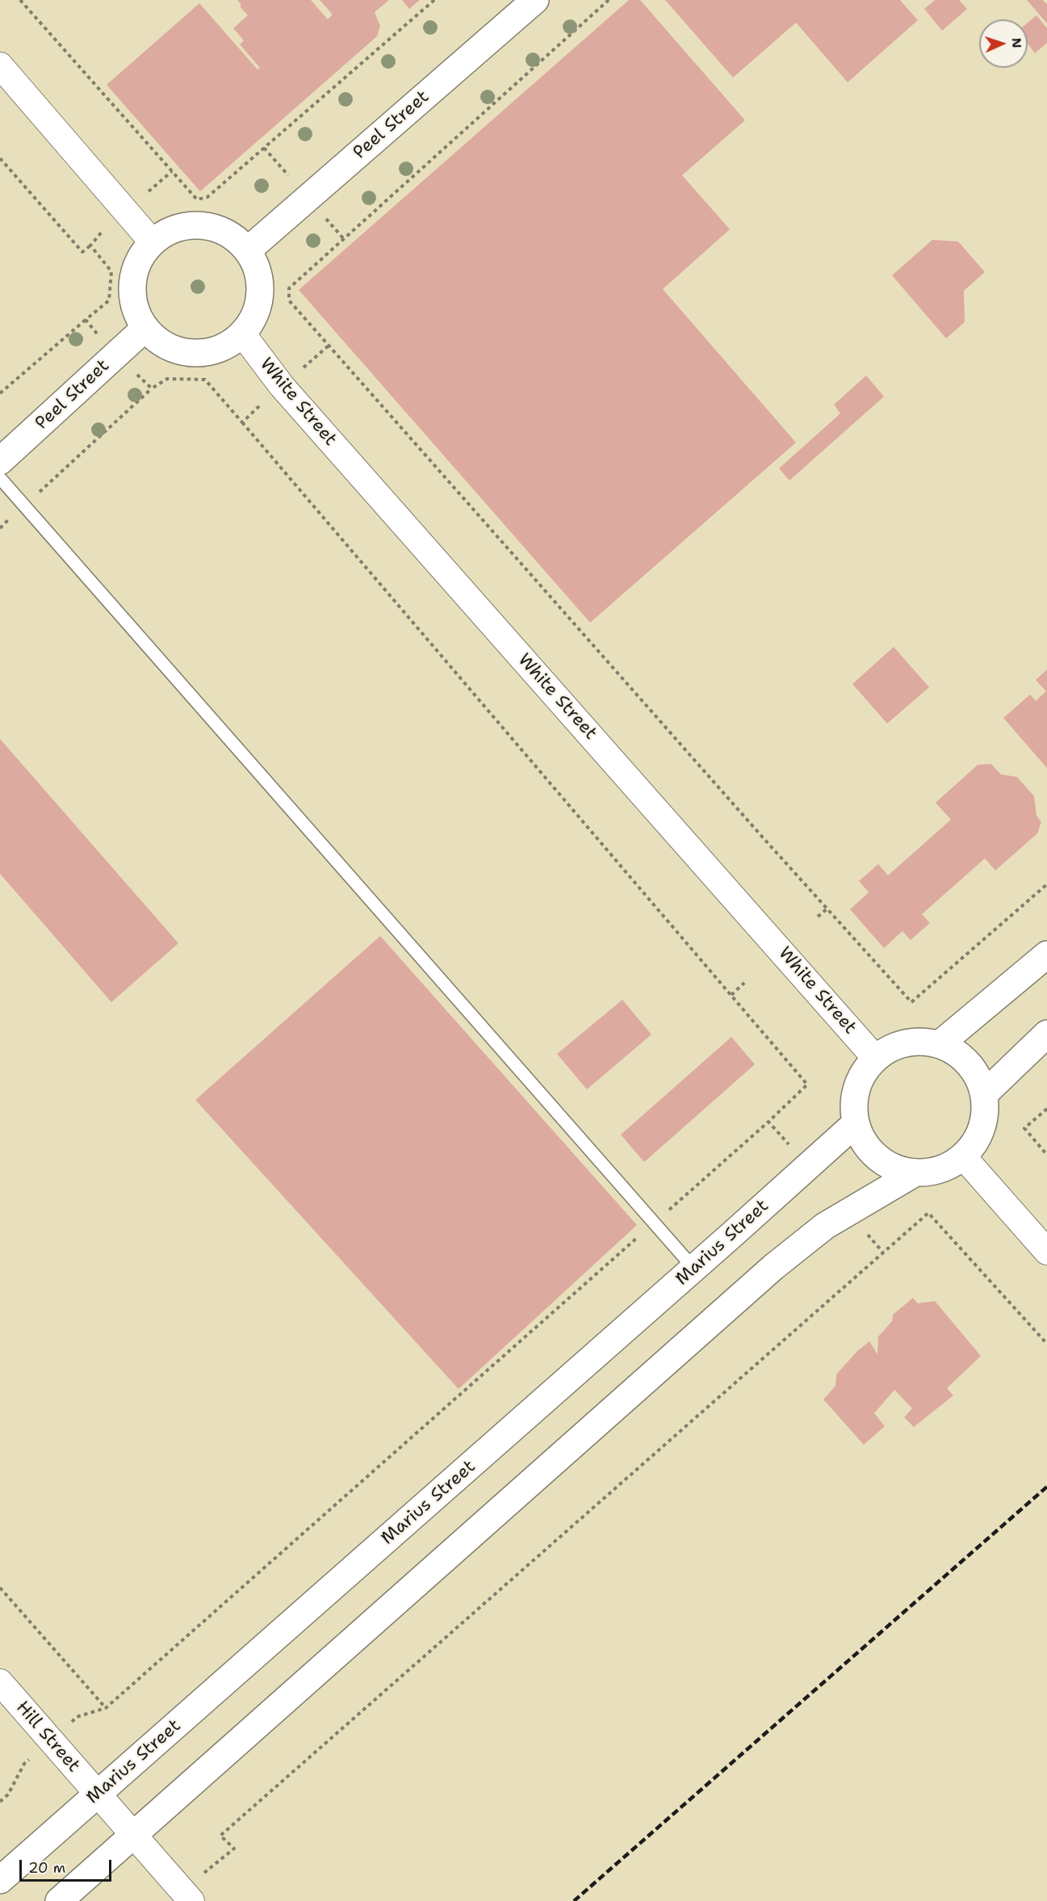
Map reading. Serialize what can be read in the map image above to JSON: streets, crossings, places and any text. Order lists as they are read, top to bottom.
{
  "streets": {
    "main road": ["Peel Street", "Marius Street"],
    "street": ["White Street", "Hill Street"]
  },
  "crossings": [
    ["Peel Street", "White Street"],
    ["White Street", "Marius Street"],
    ["Marius Street", "Hill Street"]
  ],
  "scale_bar": "20 m",
  "north": "right"
}
